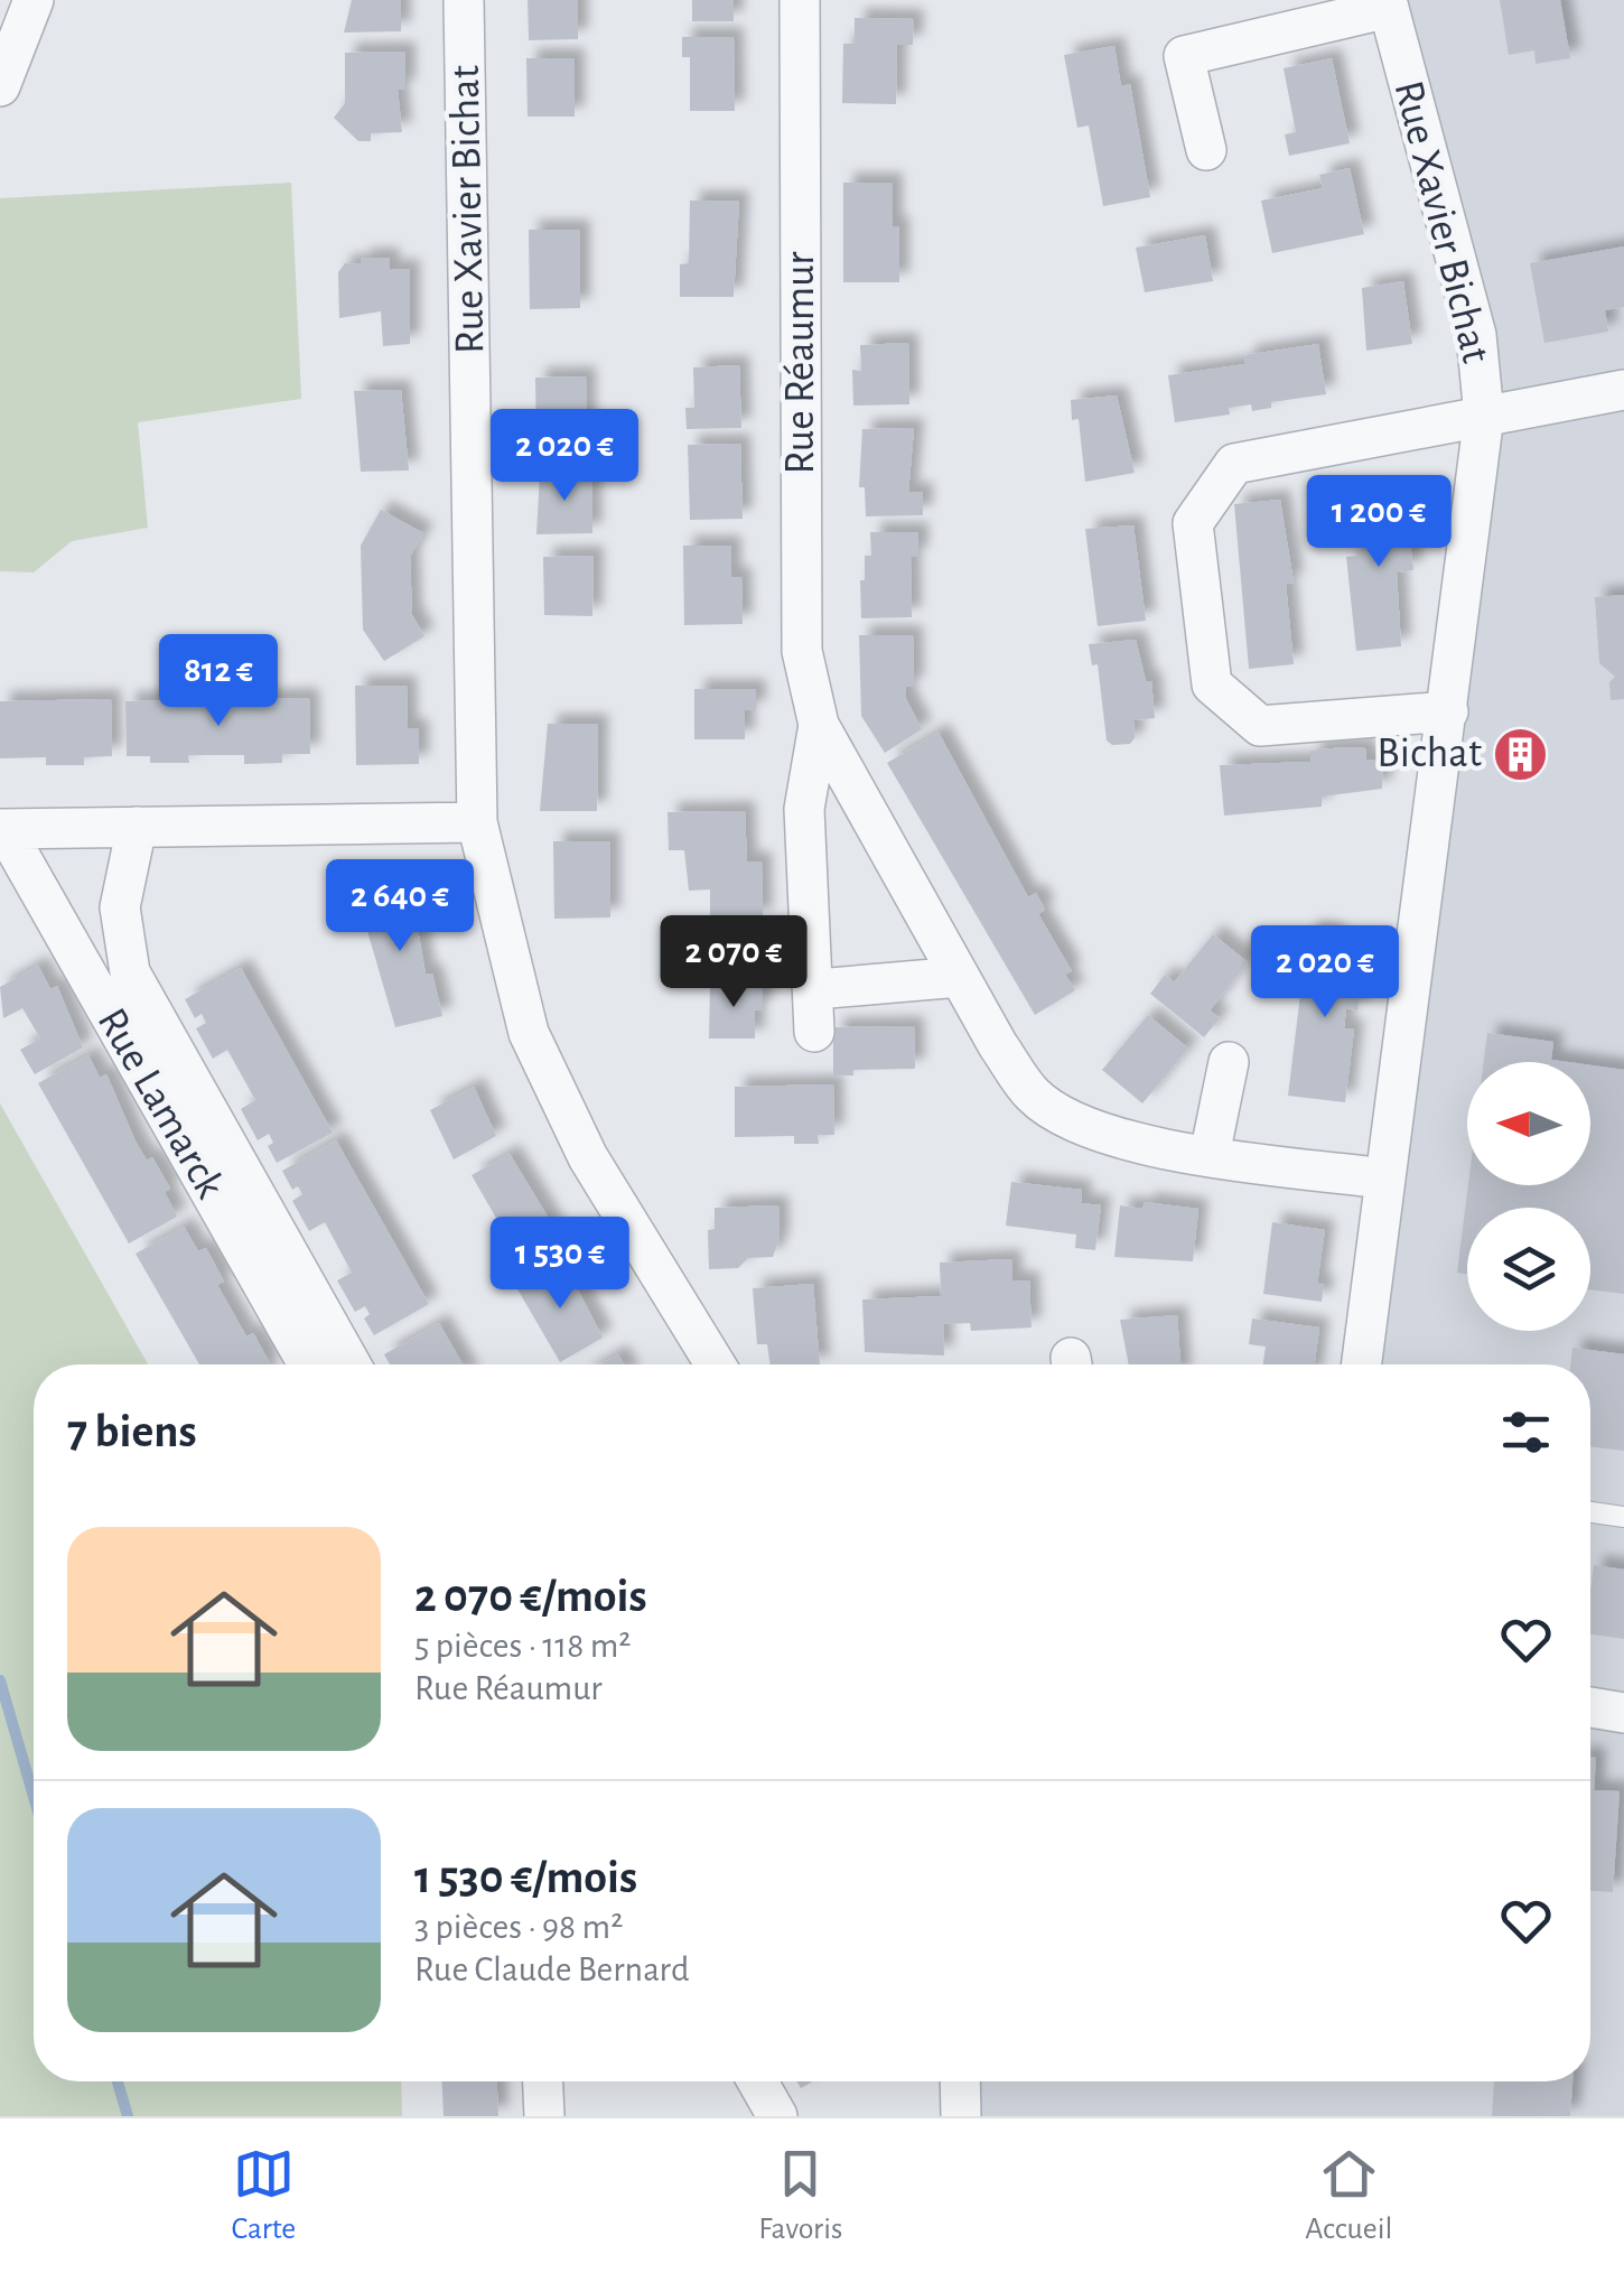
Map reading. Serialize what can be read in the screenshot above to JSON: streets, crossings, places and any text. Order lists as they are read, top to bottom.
{
  "streets": {
    "street": ["Rue Xavier Bichat", "Rue Réaumur", "Rue Lamarck"]
  },
  "crossings": [
    ["Rue Xavier Bichat", "Rue Réaumur"]
  ],
  "places": {
    "building": ["Bichat"]
  },
  "north": "left",
  "page": {
    "price": [
      "2 020 €",
      "1 200 €",
      "812 €",
      "2 640 €",
      "2 070 €",
      "2 020 €",
      "1 530 €"
    ],
    "heading": "7 biens",
    "list": [
      {
        "name": "2 070 €/mois",
        "note": "5 pièces · 118 m² · Rue Réaumur"
      },
      {
        "name": "1 530 €/mois",
        "note": "3 pièces · 98 m² · Rue Claude Bernard"
      }
    ],
    "tabs": ["Carte", "Favoris", "Accueil"]
  }
}
